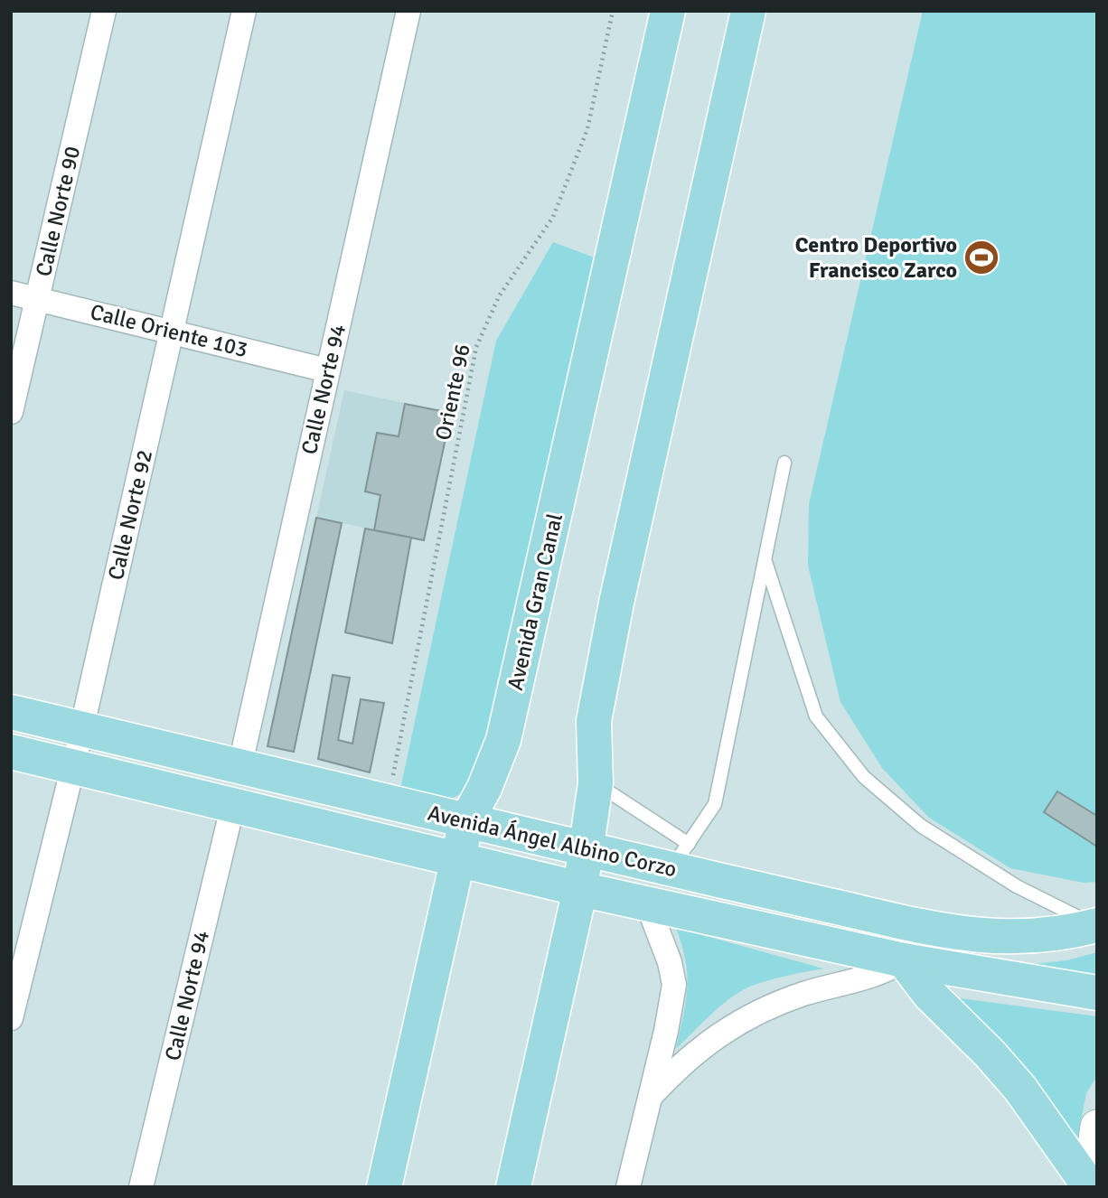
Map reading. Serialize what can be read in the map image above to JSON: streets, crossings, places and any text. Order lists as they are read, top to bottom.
{
  "streets": {
    "main road": ["Avenida Gran Canal", "Avenida Ángel Albino Corzo"],
    "street": [
      "Calle Norte 90",
      "Calle Oriente 103",
      "Calle Norte 94",
      "Calle Norte 92"
    ],
    "path": ["Oriente 96"]
  },
  "crossings": [
    ["Calle Norte 90", "Calle Oriente 103"],
    ["Calle Oriente 103", "Calle Norte 94"],
    ["Calle Oriente 103", "Calle Norte 92"],
    ["Calle Norte 94", "Avenida Ángel Albino Corzo"],
    ["Oriente 96", "Avenida Ángel Albino Corzo"],
    ["Calle Norte 92", "Avenida Ángel Albino Corzo"],
    ["Avenida Gran Canal", "Avenida Ángel Albino Corzo"]
  ],
  "places": {
    "sports": ["Centro Deportivo Francisco Zarco"]
  }
}
